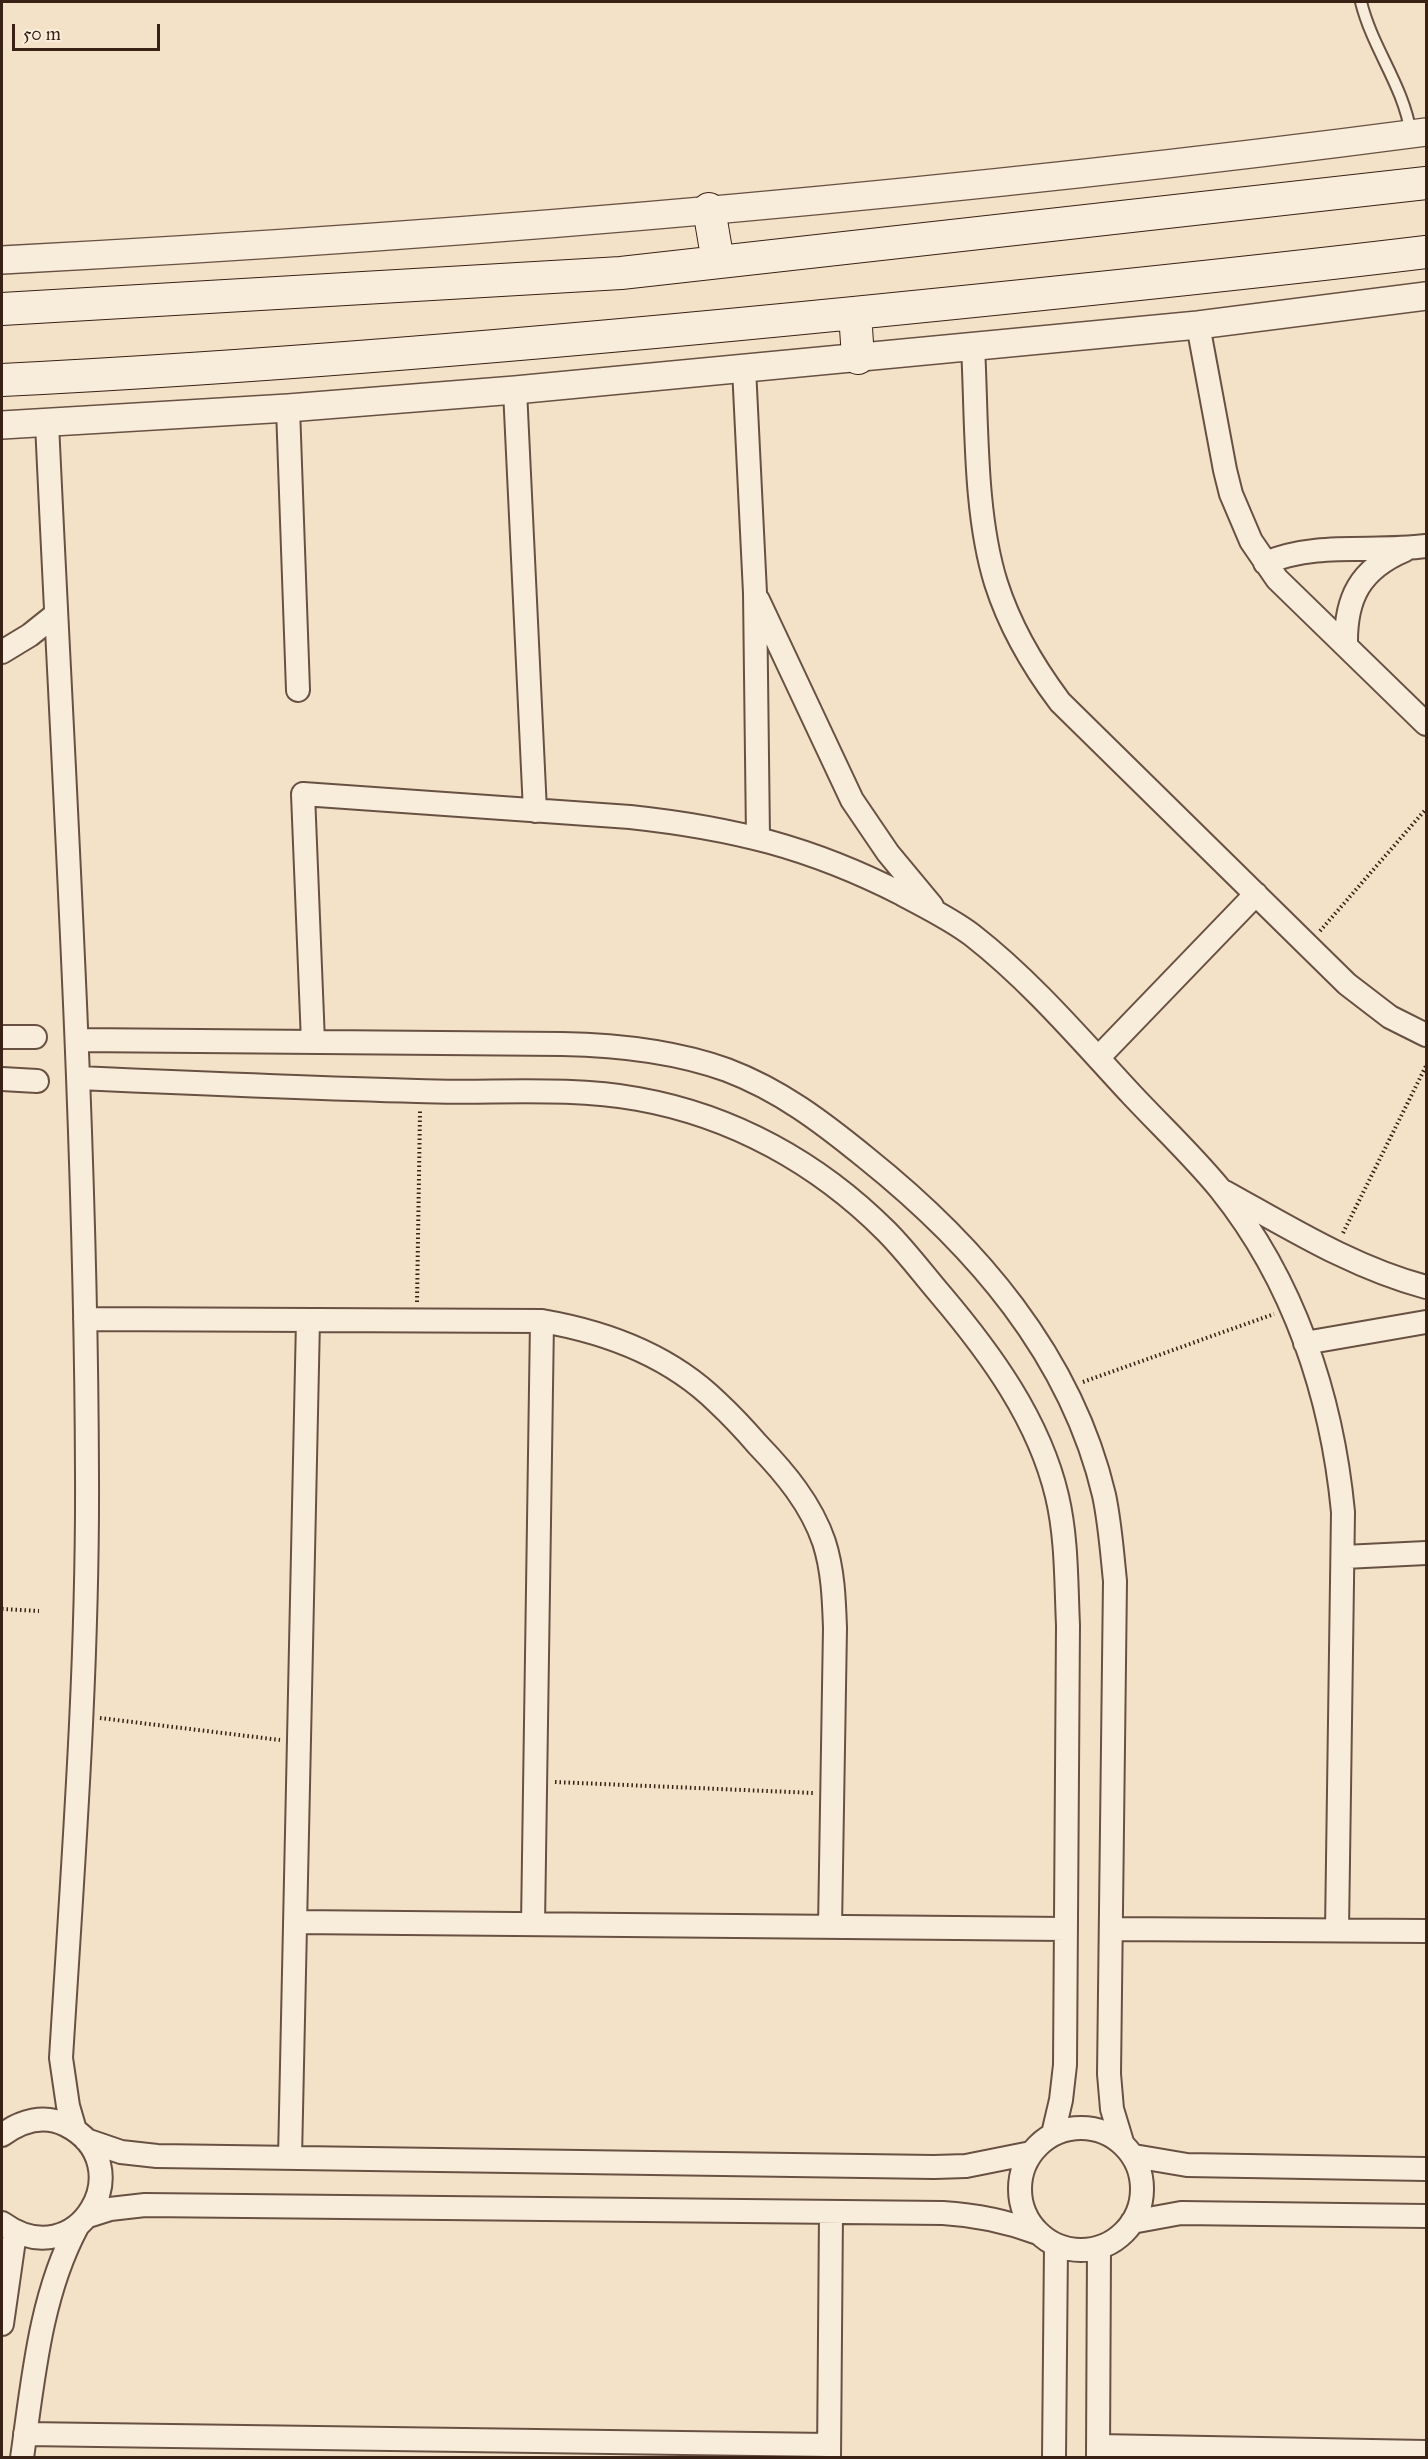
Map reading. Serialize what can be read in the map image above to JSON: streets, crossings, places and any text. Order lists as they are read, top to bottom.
{
  "scale_bar": "50 m"
}
